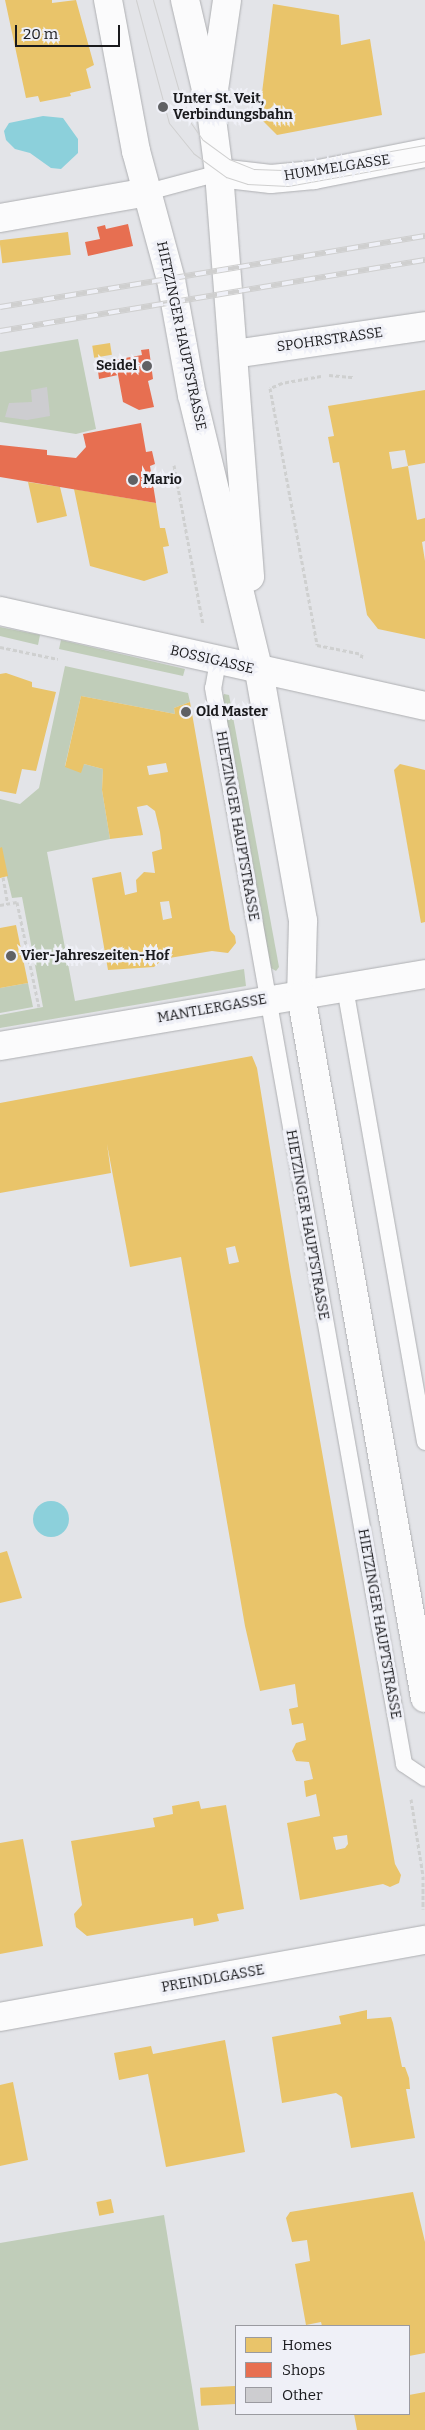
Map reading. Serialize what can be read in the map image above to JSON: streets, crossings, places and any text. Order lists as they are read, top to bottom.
{
  "streets": {
    "main road": [
      "HUMMELGASSE",
      "HIETZINGER HAUPTSTRASSE",
      "SPOHRSTRASSE",
      "BOSSIGASSE",
      "MANTLERGASSE",
      "PREINDLGASSE"
    ]
  },
  "crossings": [
    ["HUMMELGASSE", "HIETZINGER HAUPTSTRASSE"],
    ["HIETZINGER HAUPTSTRASSE", "SPOHRSTRASSE"],
    ["HIETZINGER HAUPTSTRASSE", "BOSSIGASSE"],
    ["HIETZINGER HAUPTSTRASSE", "MANTLERGASSE"]
  ],
  "places": [
    "Unter St. Veit, Verbindungsbahn",
    "Seidel",
    "Mario",
    "Old Master",
    "Vier-Jahreszeiten-Hof"
  ],
  "legend": ["Homes", "Shops", "Other"],
  "scale_bar": "20 m"
}
